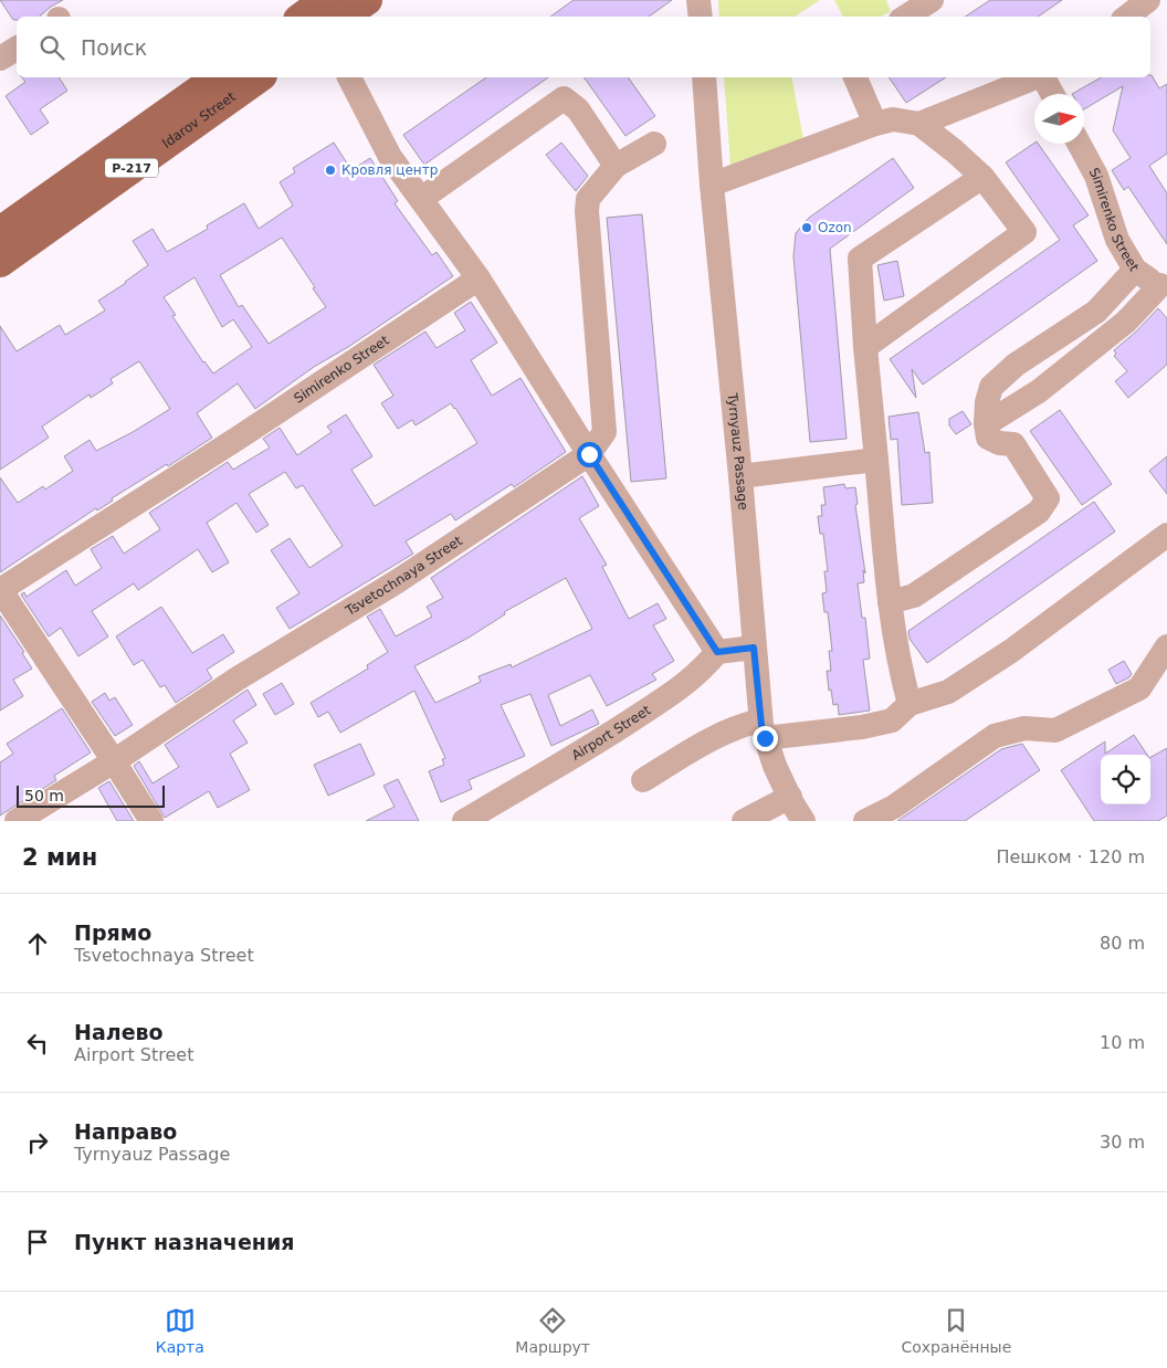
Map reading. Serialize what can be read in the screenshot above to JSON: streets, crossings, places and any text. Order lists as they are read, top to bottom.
{
  "streets": {
    "main road": ["Idarov Street", "Р-217"],
    "street": [
      "Simirenko Street",
      "Tyrnyauz Passage",
      "Tsvetochnaya Street",
      "Airport Street"
    ]
  },
  "places": ["Кровля центр", "Ozon"],
  "scale_bar": "50 m",
  "north": "right",
  "page": {
    "search": "Поиск",
    "scale": "50 m",
    "heading": ["2 мин", "Пешком · 120 m"],
    "list": [
      ["Прямо", "Tsvetochnaya Street", "80 m"],
      ["Налево", "Airport Street", "10 m"],
      ["Направо", "Tyrnyauz Passage", "30 m"],
      "Пункт назначения"
    ],
    "nav": ["Карта", "Маршрут", "Сохранённые"]
  }
}
